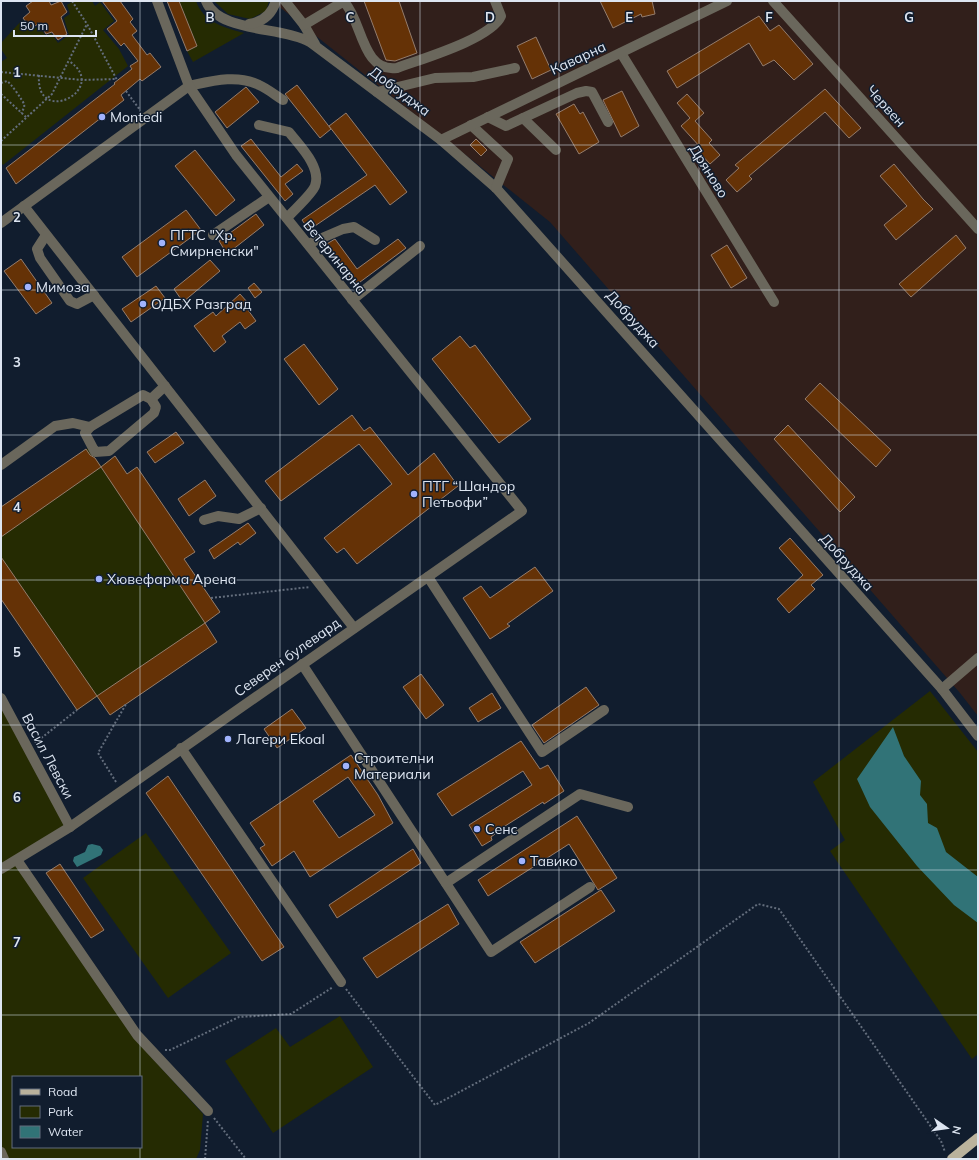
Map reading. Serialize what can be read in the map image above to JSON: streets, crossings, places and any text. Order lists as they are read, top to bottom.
{
  "streets": {
    "street": [
      "Каварна",
      "Добруджа",
      "Червен",
      "Дряново",
      "Ветеринарна",
      "Северен булевард",
      "Васил Левски"
    ]
  },
  "crossings": [
    ["Каварна", "Добруджа"],
    ["Каварна", "Дряново"],
    ["Ветеринарна", "Северен булевард"],
    ["Северен булевард", "Васил Левски"]
  ],
  "places": [
    "Montedi",
    "ПГТС \"Хр. Смирненски\"",
    "Мимоза",
    "ОДБХ Разград",
    "ПТГ “Шандор Петьофи”",
    "Хювефарма Арена",
    "Лагери Ekoal",
    "Строителни Материали",
    "Сенс",
    "Тавико"
  ],
  "legend": ["Road", "Park", "Water"],
  "scale_bar": "50 m",
  "north": "right",
  "grid": {
    "columns": [
      "B",
      "C",
      "D",
      "E",
      "F",
      "G"
    ],
    "rows": [
      "1",
      "2",
      "3",
      "4",
      "5",
      "6",
      "7"
    ]
  }
}
